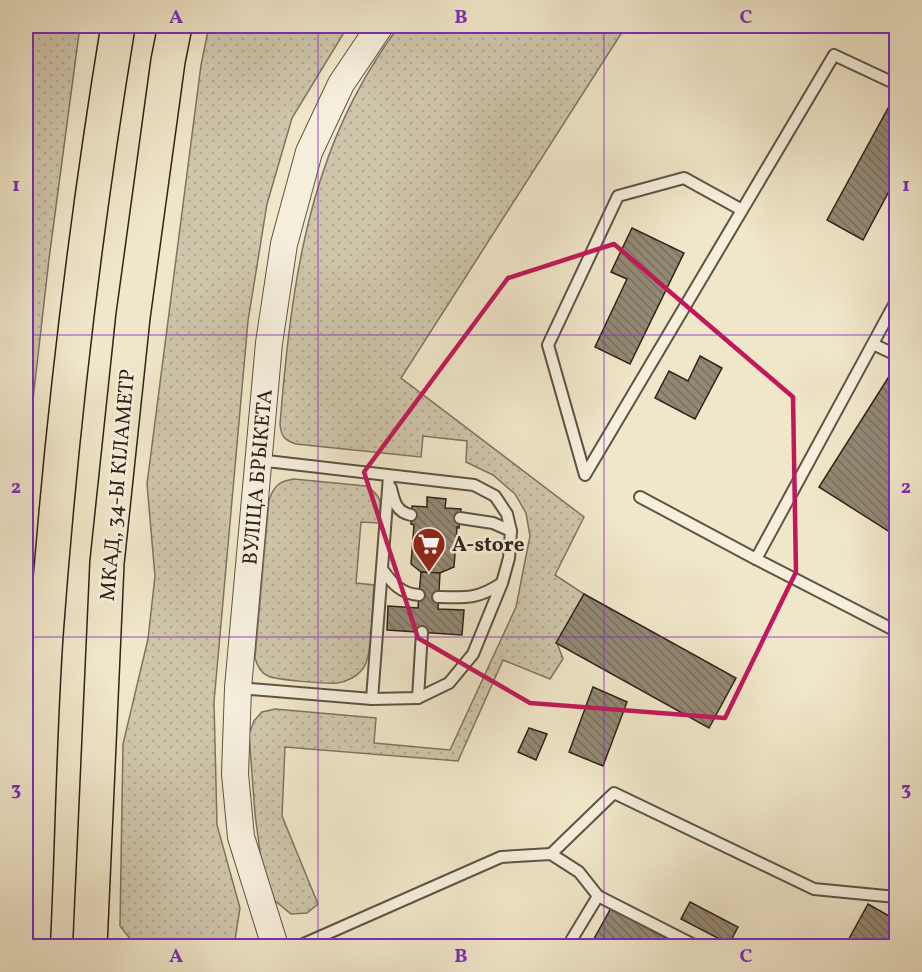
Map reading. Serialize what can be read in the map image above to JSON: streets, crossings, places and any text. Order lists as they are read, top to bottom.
{
  "streets": {
    "highway": ["МКАД, 34-Ы КІЛАМЕТР"],
    "street": ["ВУЛІЦА БРЫКЕТА"]
  },
  "places": {
    "supermarket": ["А-store"]
  },
  "grid": {
    "columns": ["A", "B", "C"],
    "rows": ["1", "2", "3"]
  }
}
